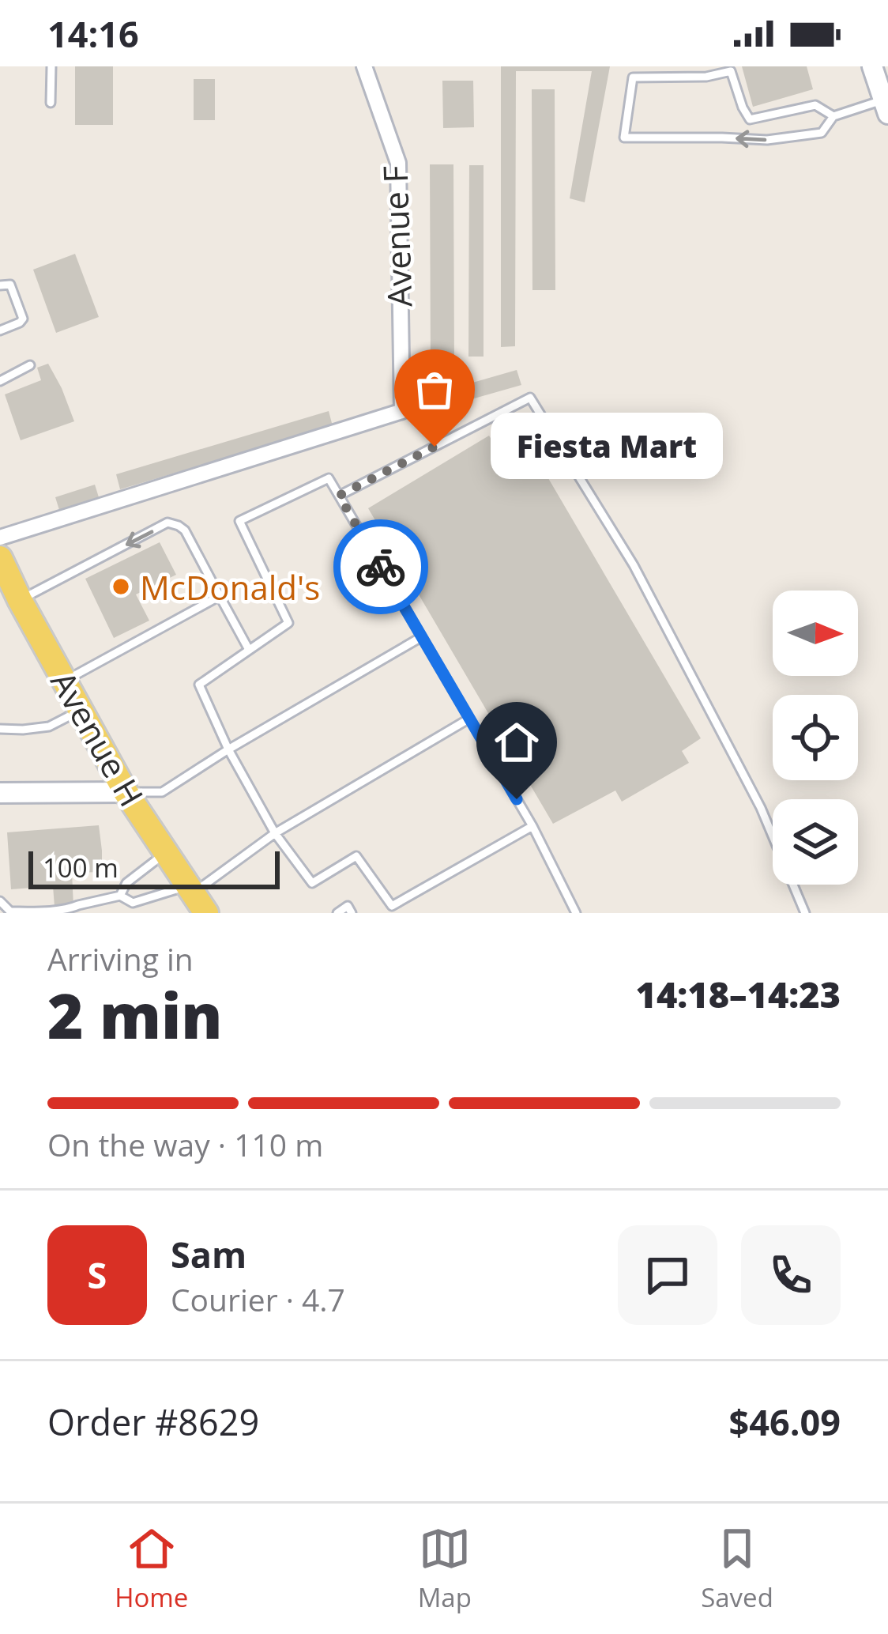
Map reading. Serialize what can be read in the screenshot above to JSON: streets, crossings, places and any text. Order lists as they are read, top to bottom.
{
  "streets": {
    "main road": ["Avenue H"],
    "street": ["Avenue F"]
  },
  "places": ["Fiesta Mart", "McDonald's"],
  "scale_bar": "100 m",
  "north": "right",
  "page": {
    "status": "14:16",
    "bubble": "Fiesta Mart",
    "scale": "100 m",
    "heading": ["2 min", "Arriving in", "14:18–14:23"],
    "panel": [
      "Sam",
      "Courier · 4.7",
      "Order #8629",
      "$46.09"
    ],
    "bar": "On the way · 110 m",
    "round": "S",
    "tabs": ["Home", "Map", "Saved"]
  }
}
